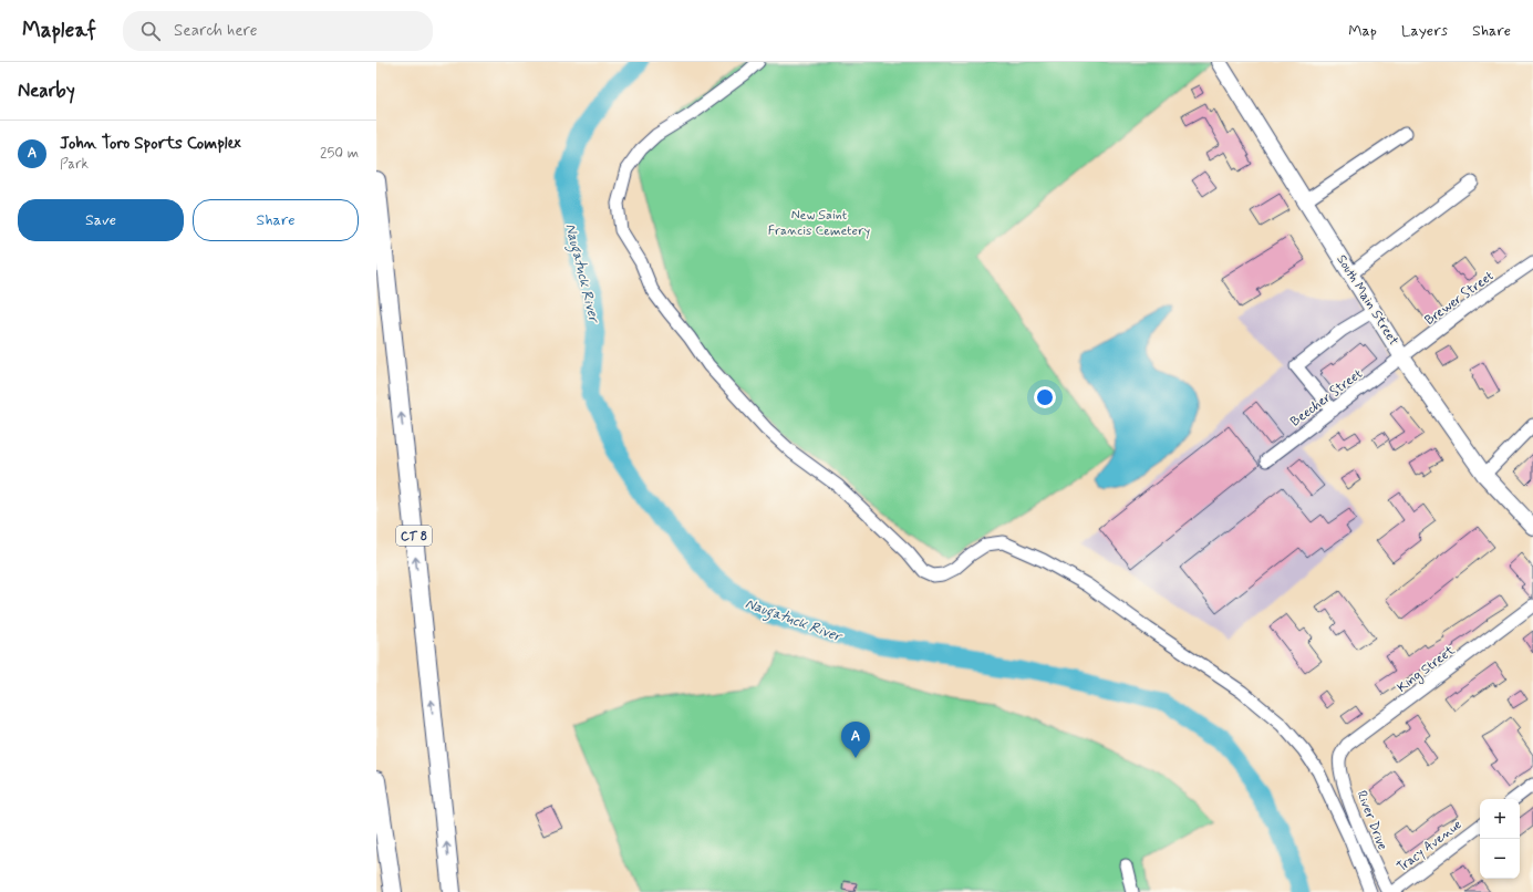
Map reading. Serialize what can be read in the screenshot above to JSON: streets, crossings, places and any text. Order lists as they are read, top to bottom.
{
  "streets": {
    "highway": ["CT 8"],
    "main road": ["South Main Street"],
    "street": [
      "Brewer Street",
      "Beecher Street",
      "King Street",
      "River Drive",
      "Tracy Avenue"
    ]
  },
  "crossings": [
    ["Brewer Street", "South Main Street"],
    ["Brewer Street", "Beecher Street"],
    ["South Main Street", "Beecher Street"],
    ["King Street", "River Drive"]
  ],
  "water": ["Naugatuck River"],
  "parks": ["New Saint Francis Cemetery"],
  "page": {
    "header": "Mapleaf",
    "search": "Search here",
    "nav": ["Map", "Layers", "Share"],
    "heading": "Nearby",
    "list": [
      {
        "mark": "A",
        "name": "John Toro Sports Complex",
        "note": "Park",
        "value": "250 m"
      }
    ],
    "buttons": ["Save", "Share"],
    "pins": "A",
    "map_buttons": ["+", "−"]
  }
}
